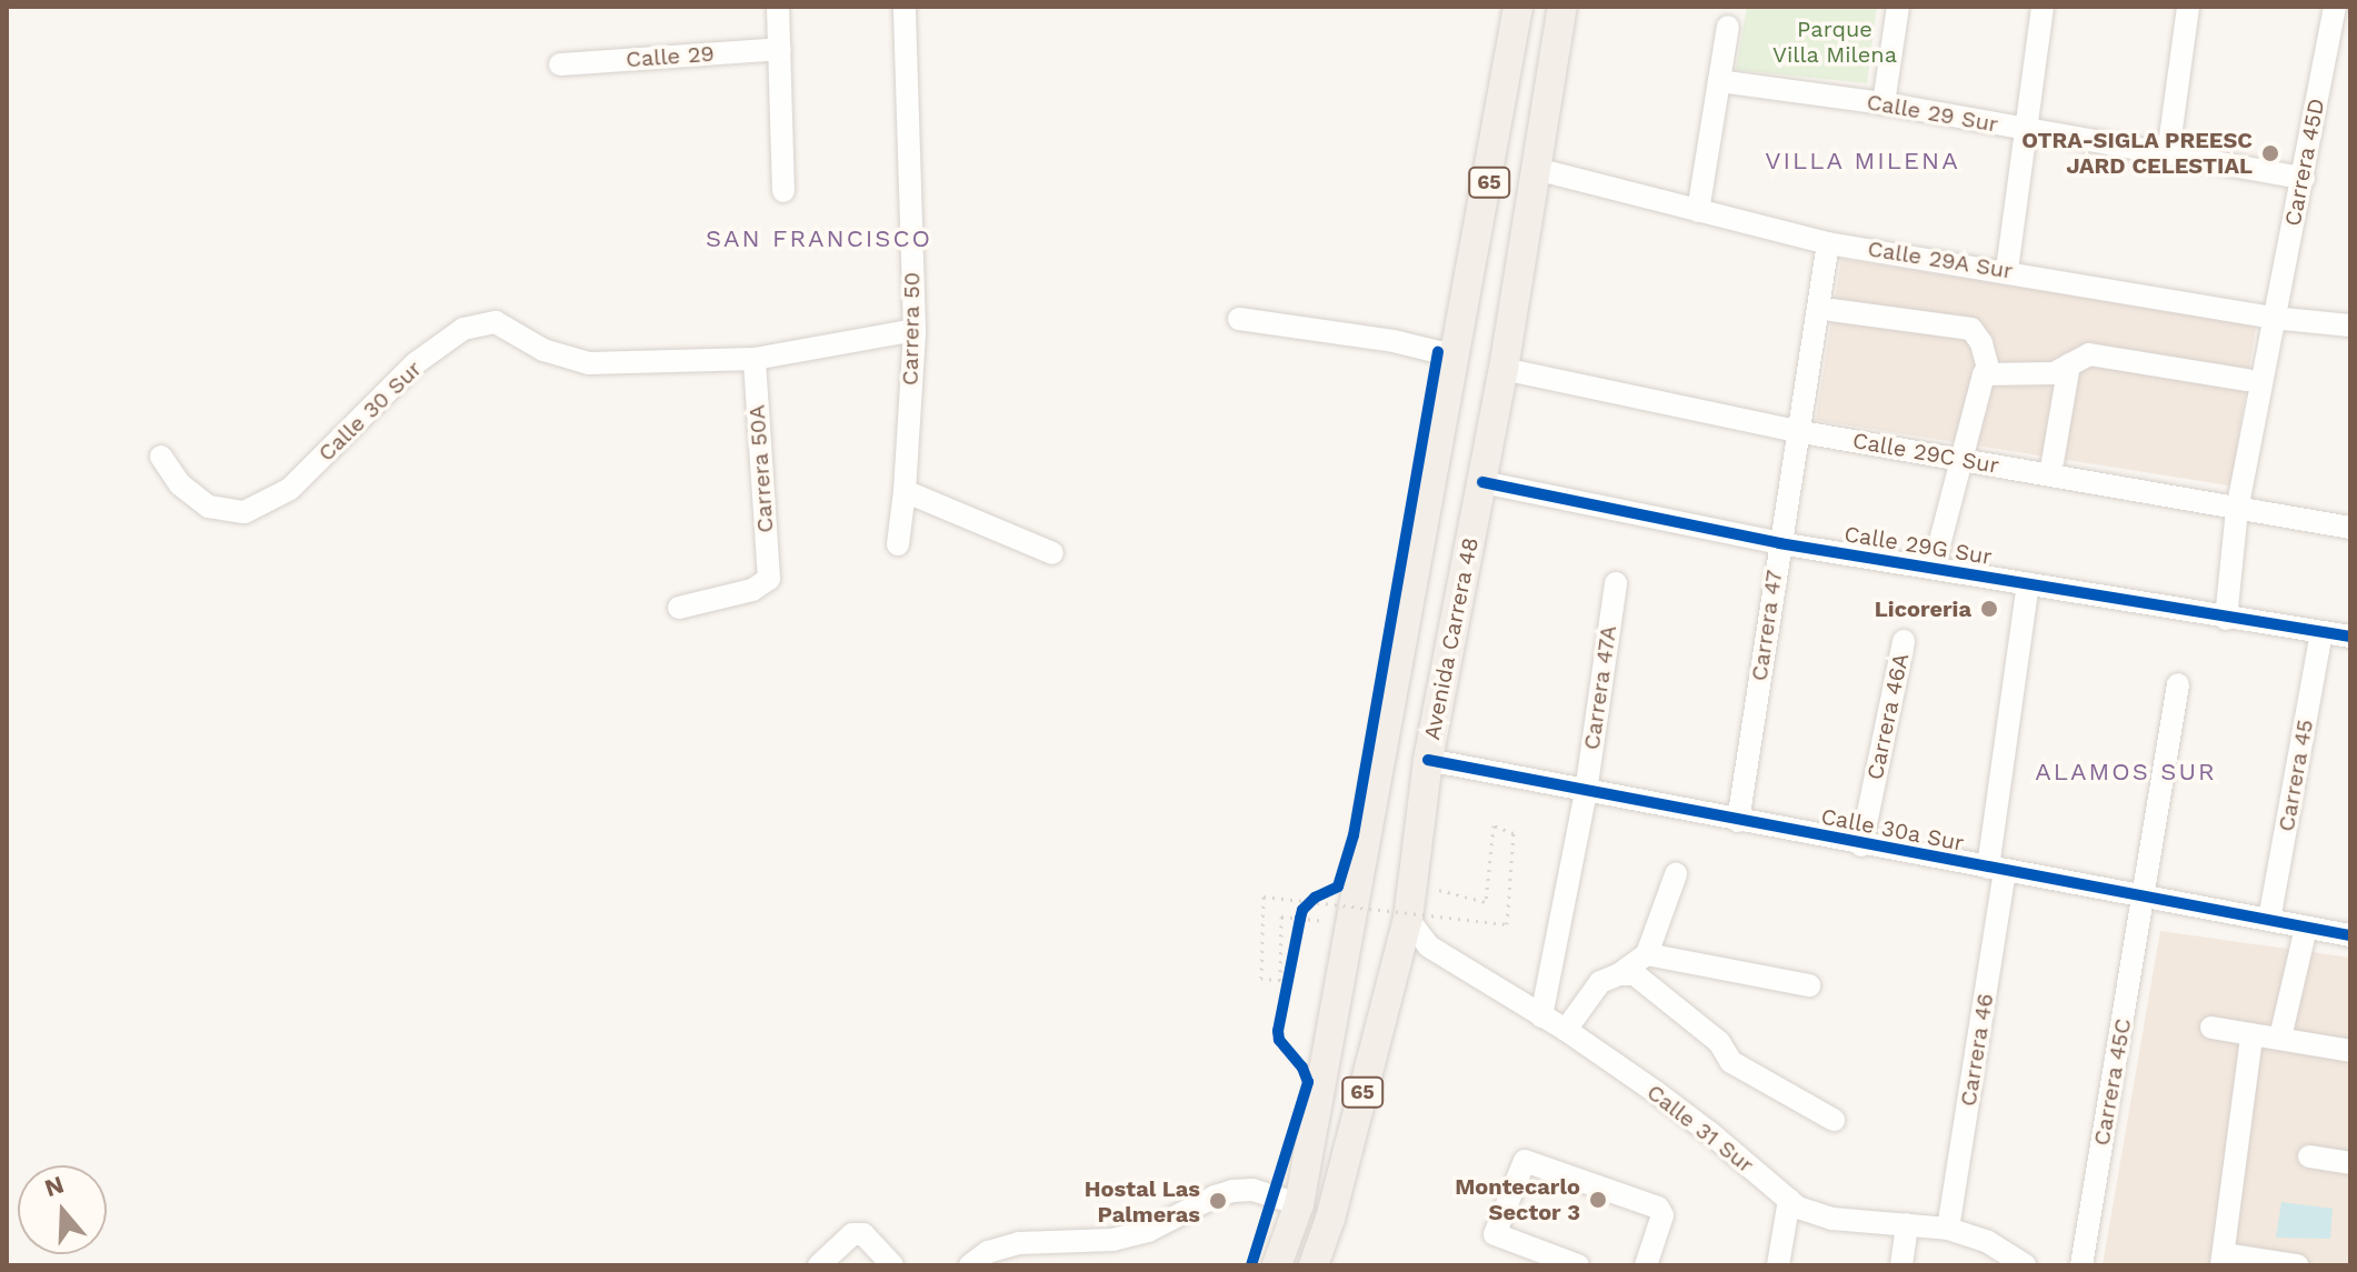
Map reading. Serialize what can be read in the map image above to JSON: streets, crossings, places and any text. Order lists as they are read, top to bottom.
{
  "streets": {
    "main road": ["65", "Avenida Carrera 48"],
    "street": [
      "Calle 29",
      "Calle 29 Sur",
      "Carrera 45D",
      "Calle 29A Sur",
      "Carrera 50",
      "Calle 30 Sur",
      "Calle 29C Sur",
      "Carrera 50A",
      "Calle 29G Sur",
      "Carrera 47",
      "Carrera 47A",
      "Carrera 46A",
      "Carrera 45",
      "Calle 30a Sur",
      "Carrera 46",
      "Carrera 45C",
      "Calle 31 Sur"
    ]
  },
  "crossings": [
    ["Calle 29 Sur", "Carrera 45D"],
    ["Carrera 45D", "Calle 29A Sur"],
    ["Carrera 45D", "Calle 29C Sur"],
    ["Carrera 45D", "Calle 29G Sur"],
    ["Calle 29A Sur", "Carrera 47"],
    ["Calle 29A Sur", "Avenida Carrera 48"],
    ["Carrera 50", "Calle 30 Sur"],
    ["Calle 30 Sur", "Carrera 50A"],
    ["Calle 29C Sur", "Carrera 47"],
    ["Calle 29C Sur", "Avenida Carrera 48"],
    ["Calle 29G Sur", "Carrera 47"],
    ["Calle 29G Sur", "Avenida Carrera 48"],
    ["Calle 29G Sur", "Carrera 45"],
    ["Calle 29G Sur", "Carrera 46"],
    ["Carrera 47", "Calle 30a Sur"],
    ["Avenida Carrera 48", "Calle 30a Sur"],
    ["Avenida Carrera 48", "Calle 31 Sur"],
    ["Carrera 47A", "Calle 30a Sur"],
    ["Carrera 47A", "Calle 31 Sur"],
    ["Carrera 46A", "Calle 30a Sur"],
    ["Carrera 45", "Calle 30a Sur"],
    ["Calle 30a Sur", "Carrera 46"],
    ["Calle 30a Sur", "Carrera 45C"],
    ["Carrera 46", "Calle 31 Sur"]
  ],
  "districts": ["VILLA MILENA", "SAN FRANCISCO", "ALAMOS SUR"],
  "parks": ["Parque Villa Milena"],
  "places": [
    "OTRA-SIGLA PREESC JARD CELESTIAL",
    "Licoreria",
    "Montecarlo Sector 3",
    "Hostal Las Palmeras"
  ],
  "north": "top"
}
